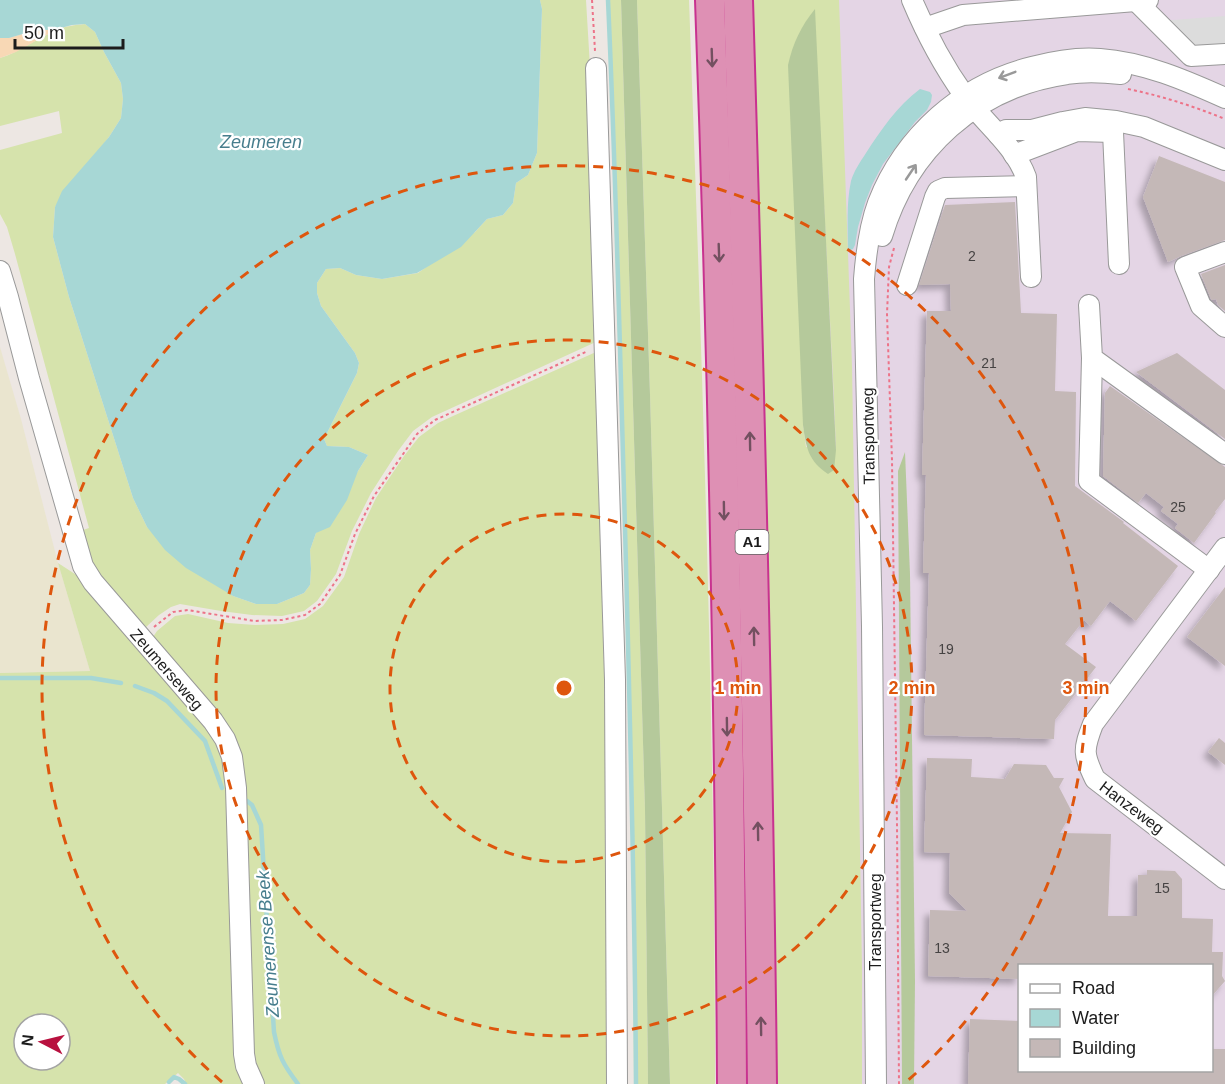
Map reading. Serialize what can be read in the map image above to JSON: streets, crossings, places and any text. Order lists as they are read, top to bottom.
{
  "streets": {
    "highway": ["A1"],
    "street": ["Transportweg", "Zeumerseweg", "Hanzeweg"]
  },
  "water": ["Zeumeren", "Zeumerense Beek"],
  "house_numbers": [
    "2",
    "21",
    "25",
    "19",
    "15",
    "13"
  ],
  "legend": ["Road", "Water", "Building"],
  "scale_bar": "50 m",
  "north": "left",
  "rings": ["1 min", "2 min", "3 min"]
}
